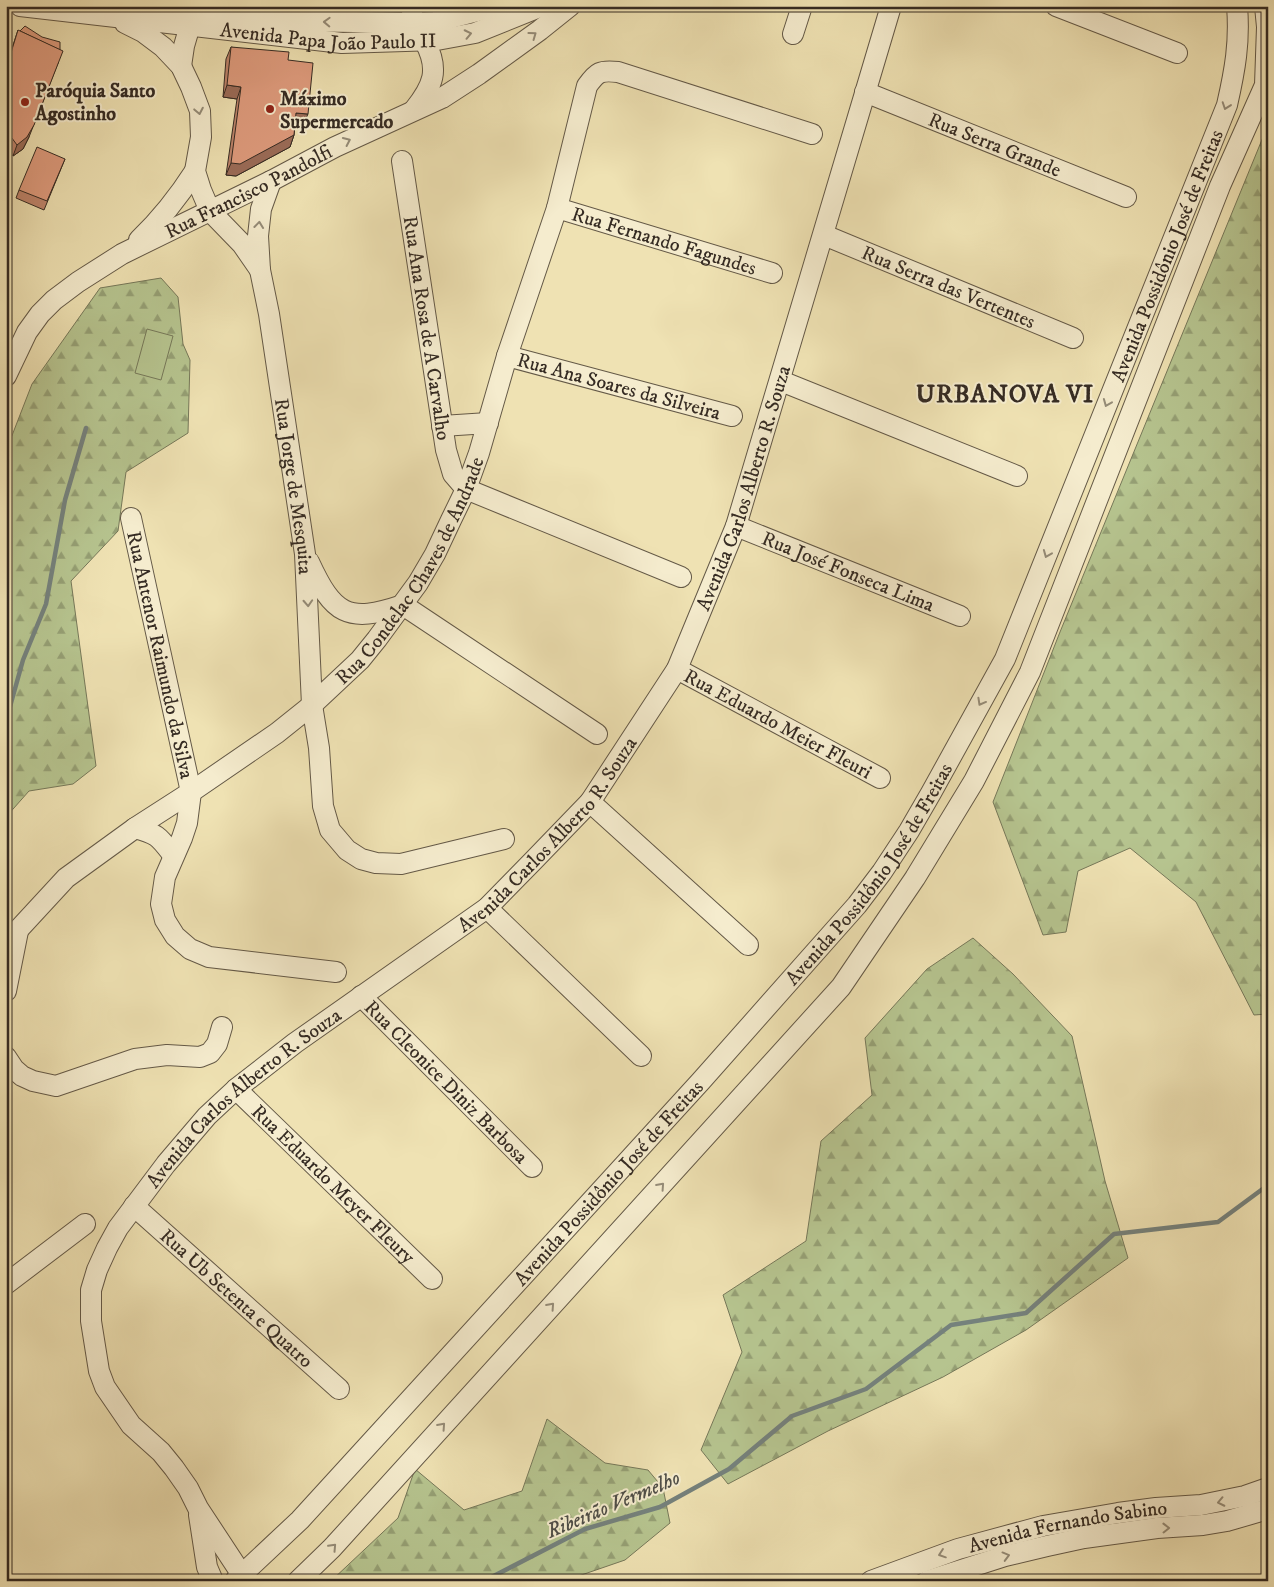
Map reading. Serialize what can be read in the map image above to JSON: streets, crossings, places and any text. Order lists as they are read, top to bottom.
{
  "streets": {
    "street": [
      "Avenida Papa João Paulo II",
      "Rua Serra Grande",
      "Rua Francisco Pandolfi",
      "Rua Fernando Fagundes",
      "Avenida Possidônio José de Freitas",
      "Rua Serra das Vertentes",
      "Rua Ana Rosa de A Carvalho",
      "Rua Ana Soares da Silveira",
      "Rua Jorge de Mesquita",
      "Avenida Carlos Alberto R. Souza",
      "Rua Condelac Chaves de Andrade",
      "Rua José Fonseca Lima",
      "Rua Antenor Raimundo da Silva",
      "Rua Eduardo Meier Fleuri",
      "Rua Cleonice Diniz Barbosa",
      "Rua Eduardo Meyer Fleury",
      "Rua Ub Setenta e Quatro",
      "Avenida Fernando Sabino"
    ]
  },
  "crossings": [
    ["Rua Serra Grande", "Avenida Carlos Alberto R. Souza"],
    ["Rua Francisco Pandolfi", "Rua Jorge de Mesquita"],
    ["Rua Fernando Fagundes", "Rua Condelac Chaves de Andrade"],
    ["Rua Serra das Vertentes", "Avenida Carlos Alberto R. Souza"],
    ["Rua Ana Rosa de A Carvalho", "Rua Condelac Chaves de Andrade"],
    ["Rua Ana Soares da Silveira", "Rua Condelac Chaves de Andrade"],
    ["Rua Jorge de Mesquita", "Rua Condelac Chaves de Andrade"],
    ["Avenida Carlos Alberto R. Souza", "Rua José Fonseca Lima"],
    ["Avenida Carlos Alberto R. Souza", "Rua Eduardo Meier Fleuri"],
    ["Avenida Carlos Alberto R. Souza", "Rua Cleonice Diniz Barbosa"],
    ["Avenida Carlos Alberto R. Souza", "Rua Eduardo Meyer Fleury"],
    ["Avenida Carlos Alberto R. Souza", "Rua Ub Setenta e Quatro"],
    ["Rua Condelac Chaves de Andrade", "Rua Antenor Raimundo da Silva"]
  ],
  "one_way": ["Rua Francisco Pandolfi"],
  "districts": ["URBANOVA VI"],
  "water": ["Ribeirão Vermelho"],
  "places": ["Paróquia Santo Agostinho", "Máximo Supermercado"]
}
